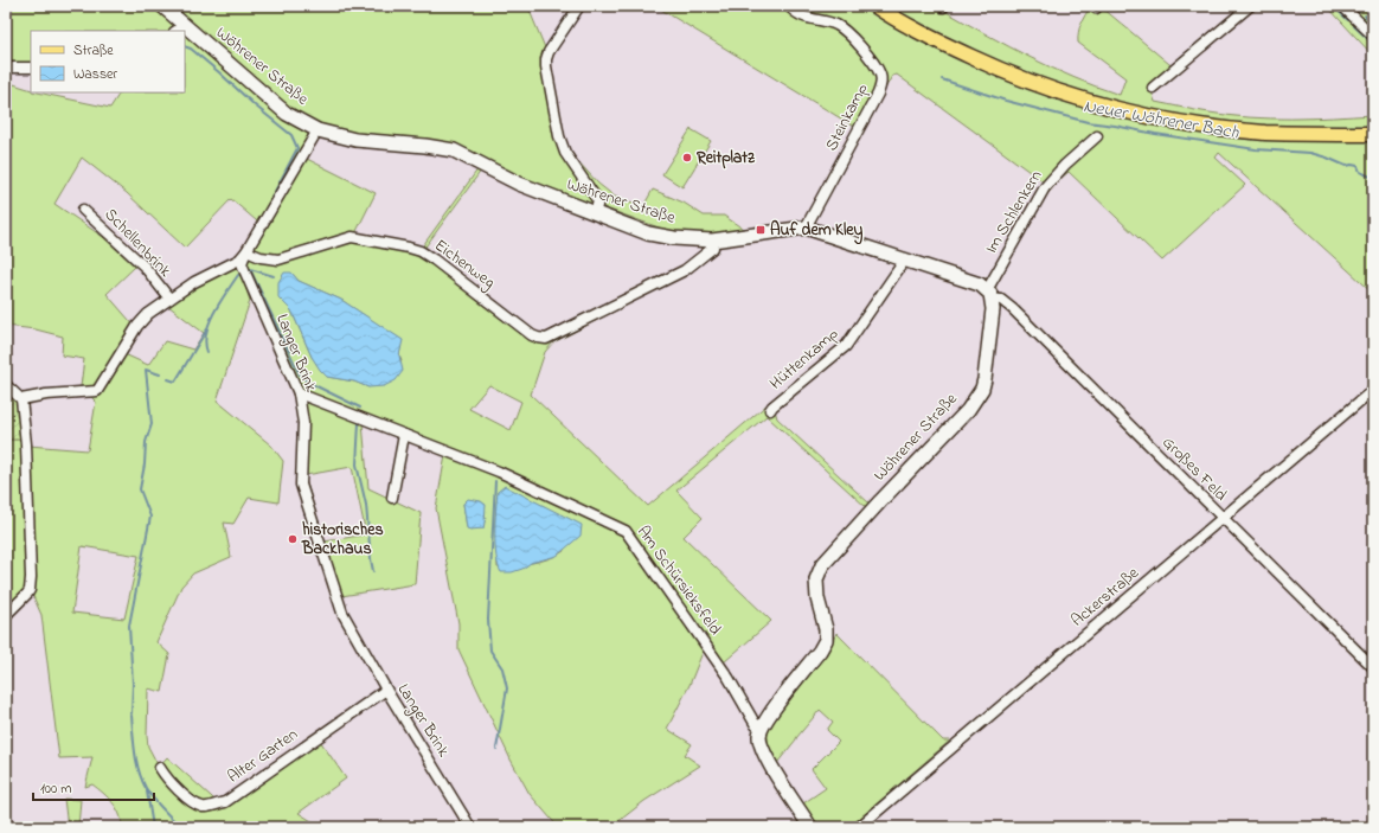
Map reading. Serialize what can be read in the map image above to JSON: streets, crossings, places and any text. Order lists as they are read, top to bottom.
{
  "streets": {
    "street": [
      "Wöhrener Straße",
      "Steinkamp",
      "Im Schlenkern",
      "Schellenbrink",
      "Eichenweg",
      "Langer Brink",
      "Hüttenkamp",
      "Großes Feld",
      "Am Schürsieksfeld",
      "Ackerstraße",
      "Alter Garten"
    ]
  },
  "crossings": [
    ["Wöhrener Straße", "Steinkamp"],
    ["Wöhrener Straße", "Im Schlenkern"],
    ["Wöhrener Straße", "Eichenweg"],
    ["Wöhrener Straße", "Langer Brink"],
    ["Wöhrener Straße", "Hüttenkamp"],
    ["Wöhrener Straße", "Großes Feld"],
    ["Wöhrener Straße", "Am Schürsieksfeld"],
    ["Im Schlenkern", "Großes Feld"],
    ["Eichenweg", "Langer Brink"],
    ["Langer Brink", "Am Schürsieksfeld"],
    ["Langer Brink", "Alter Garten"],
    ["Großes Feld", "Ackerstraße"]
  ],
  "water": ["Neuer Wöhrener Bach"],
  "places": {
    "other": ["Reitplatz", "historisches Backhaus"],
    "transit": ["Auf dem Kley"]
  },
  "legend": ["Straße", "Wasser"],
  "scale_bar": "100 m"
}
